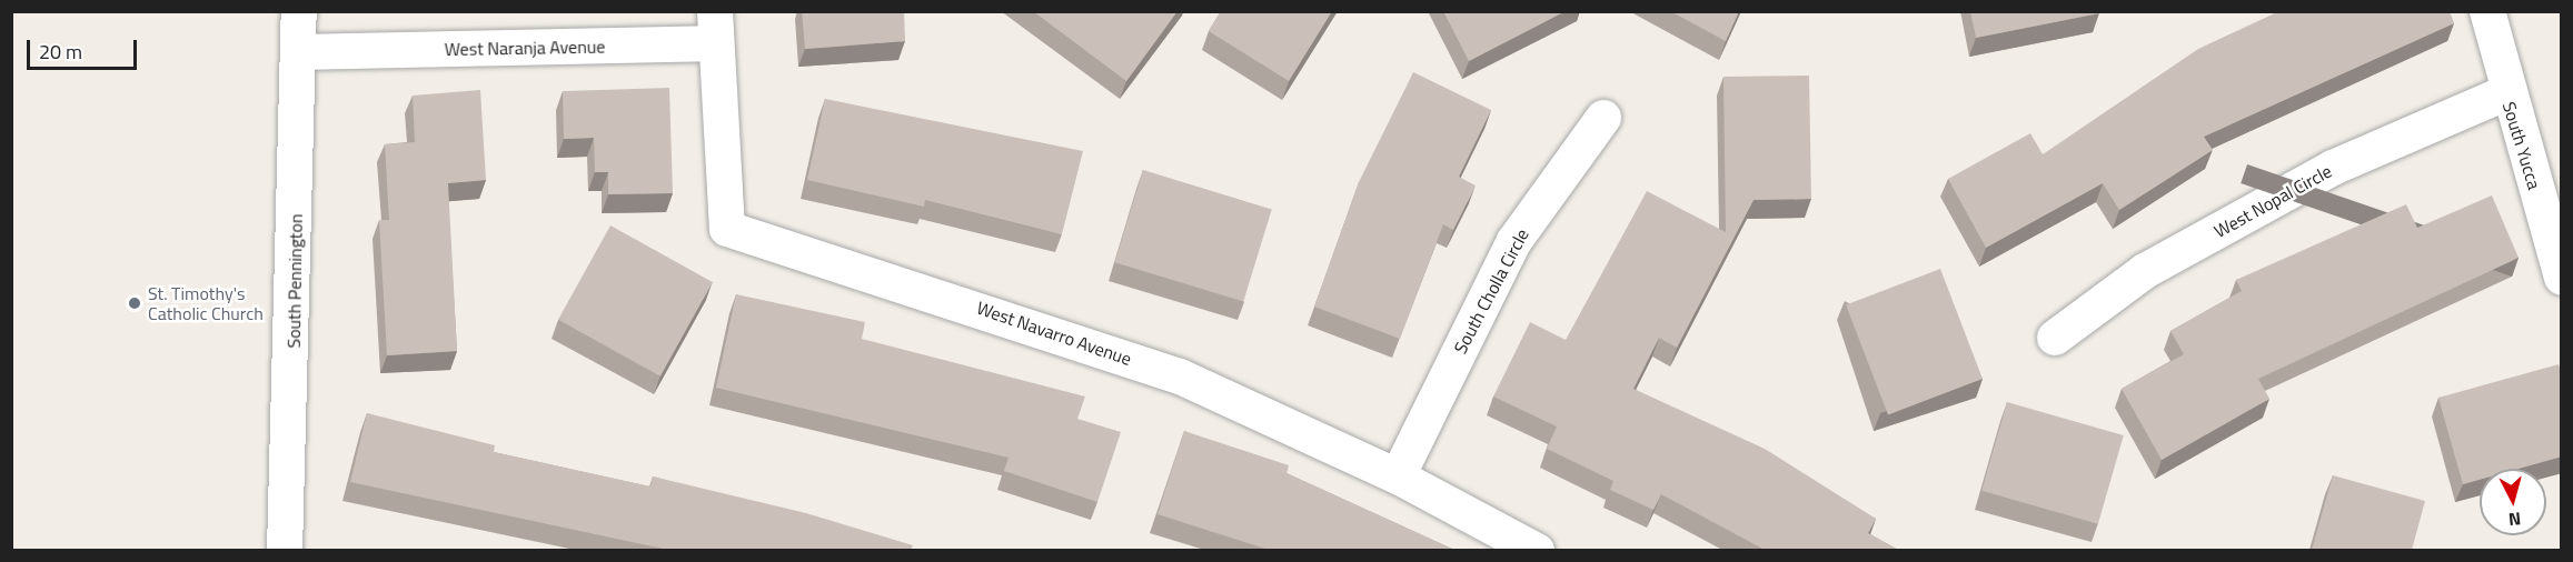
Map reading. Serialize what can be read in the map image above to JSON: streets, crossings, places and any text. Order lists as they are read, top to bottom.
{
  "streets": {
    "street": [
      "West Naranja Avenue",
      "South Yucca",
      "West Nopal Circle",
      "South Pennington",
      "South Cholla Circle",
      "West Navarro Avenue"
    ]
  },
  "crossings": [
    ["West Naranja Avenue", "South Pennington"],
    ["West Naranja Avenue", "West Navarro Avenue"],
    ["South Yucca", "West Nopal Circle"],
    ["South Cholla Circle", "West Navarro Avenue"]
  ],
  "places": ["St. Timothy's Catholic Church"],
  "scale_bar": "20 m",
  "north": "bottom"
}
